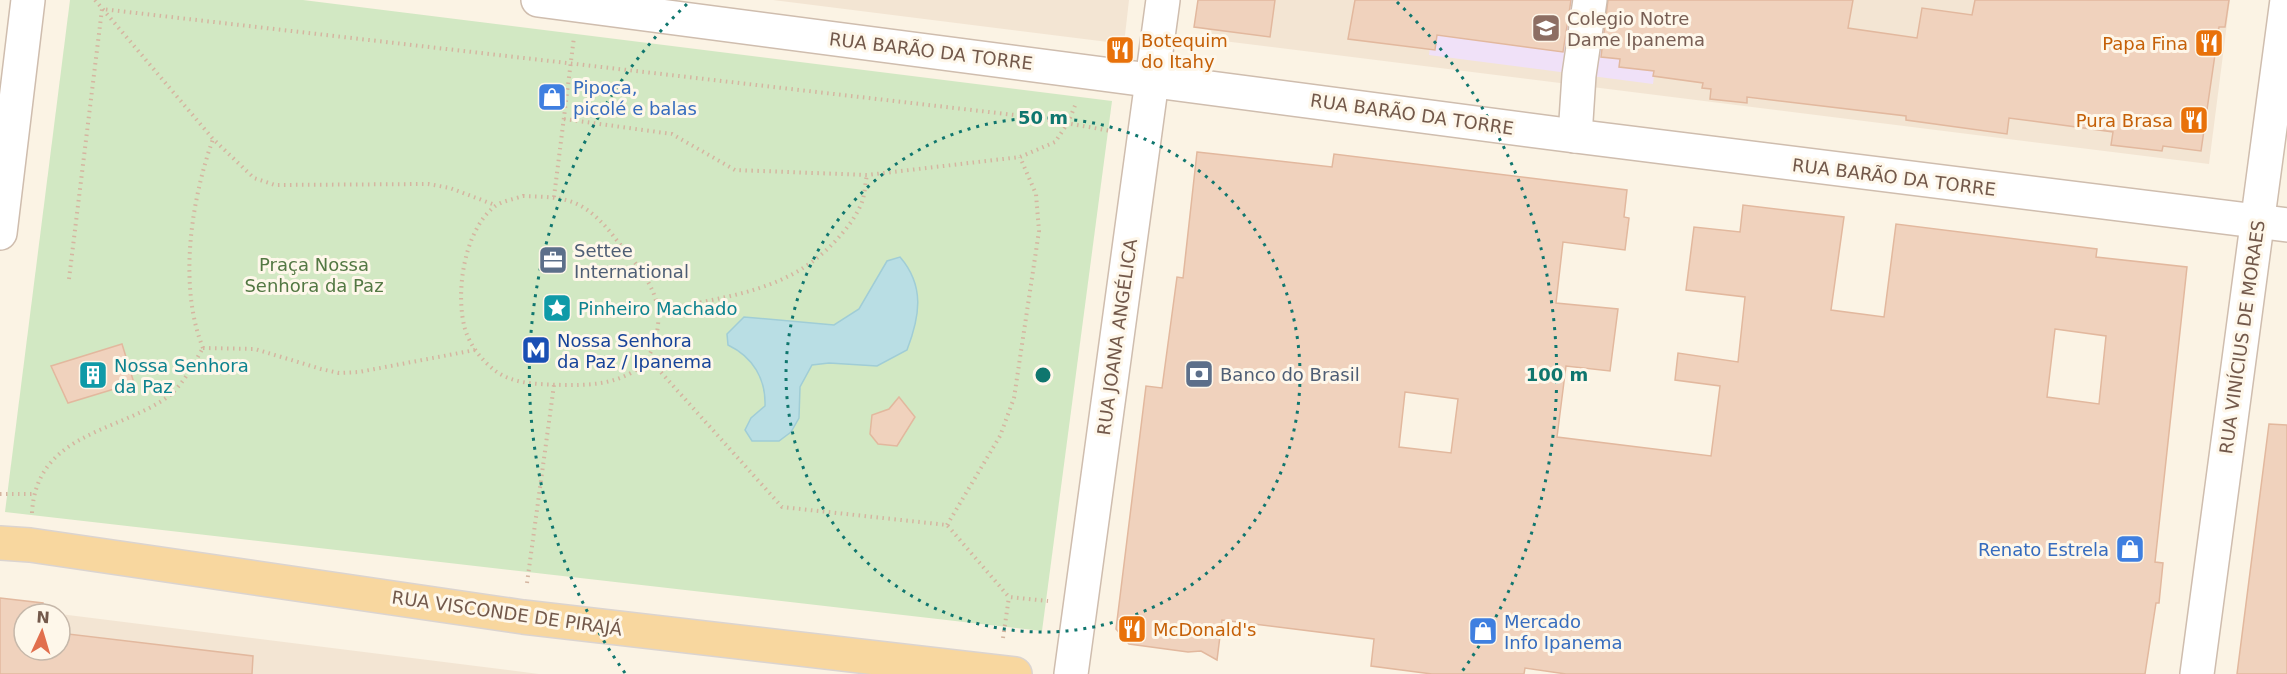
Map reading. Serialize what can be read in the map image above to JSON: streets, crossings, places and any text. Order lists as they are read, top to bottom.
{
  "streets": {
    "main road": ["RUA VISCONDE DE PIRAJÁ"],
    "street": ["RUA BARÃO DA TORRE", "RUA JOANA ANGÉLICA", "RUA VINÍCIUS DE MORAES"]
  },
  "crossings": [
    ["RUA BARÃO DA TORRE", "RUA JOANA ANGÉLICA"],
    ["RUA BARÃO DA TORRE", "RUA VINÍCIUS DE MORAES"]
  ],
  "parks": ["Praça Nossa Senhora da Paz"],
  "places": {
    "school or university": ["Colegio Notre Dame Ipanema"],
    "restaurant": [
      "Papa Fina",
      "Botequim do Itahy",
      "Pura Brasa",
      "McDonald's"
    ],
    "shop": ["Pipoca, picolé e balas", "Renato Estrela", "Mercado Info Ipanema"],
    "office": ["Settee International"],
    "place": ["Pinheiro Machado"],
    "metro station": ["Nossa Senhora da Paz / Ipanema"],
    "bank": ["Banco do Brasil"],
    "building": ["Nossa Senhora da Paz"]
  },
  "north": "top",
  "rings": ["50 m", "100 m"]
}
